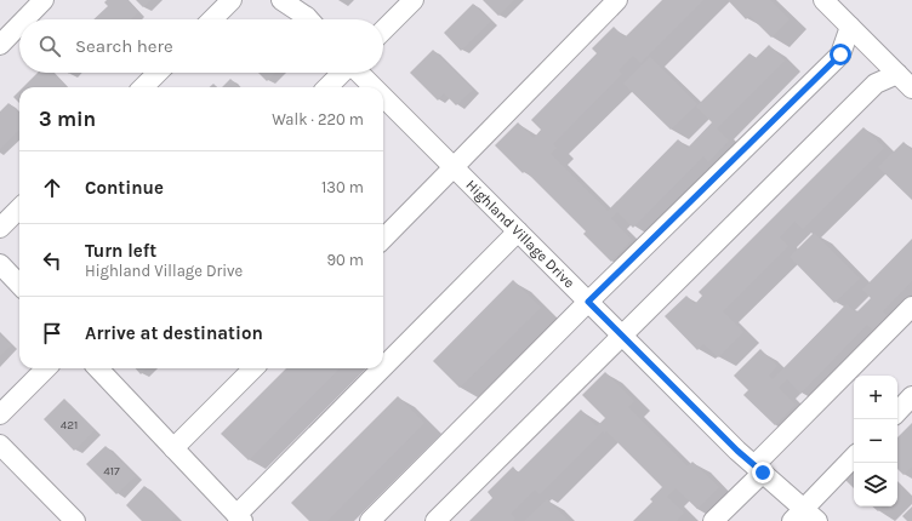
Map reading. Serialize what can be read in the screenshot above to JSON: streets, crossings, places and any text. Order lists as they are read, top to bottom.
{
  "streets": {
    "street": ["Highland Village Drive"]
  },
  "house_numbers": ["421", "417"],
  "page": {
    "search": "Search here",
    "heading": ["3 min", "Walk · 220 m"],
    "list": [
      ["Continue", "130 m"],
      ["Turn left", "Highland Village Drive", "90 m"],
      "Arrive at destination"
    ],
    "map_buttons": ["+", "−"]
  }
}
